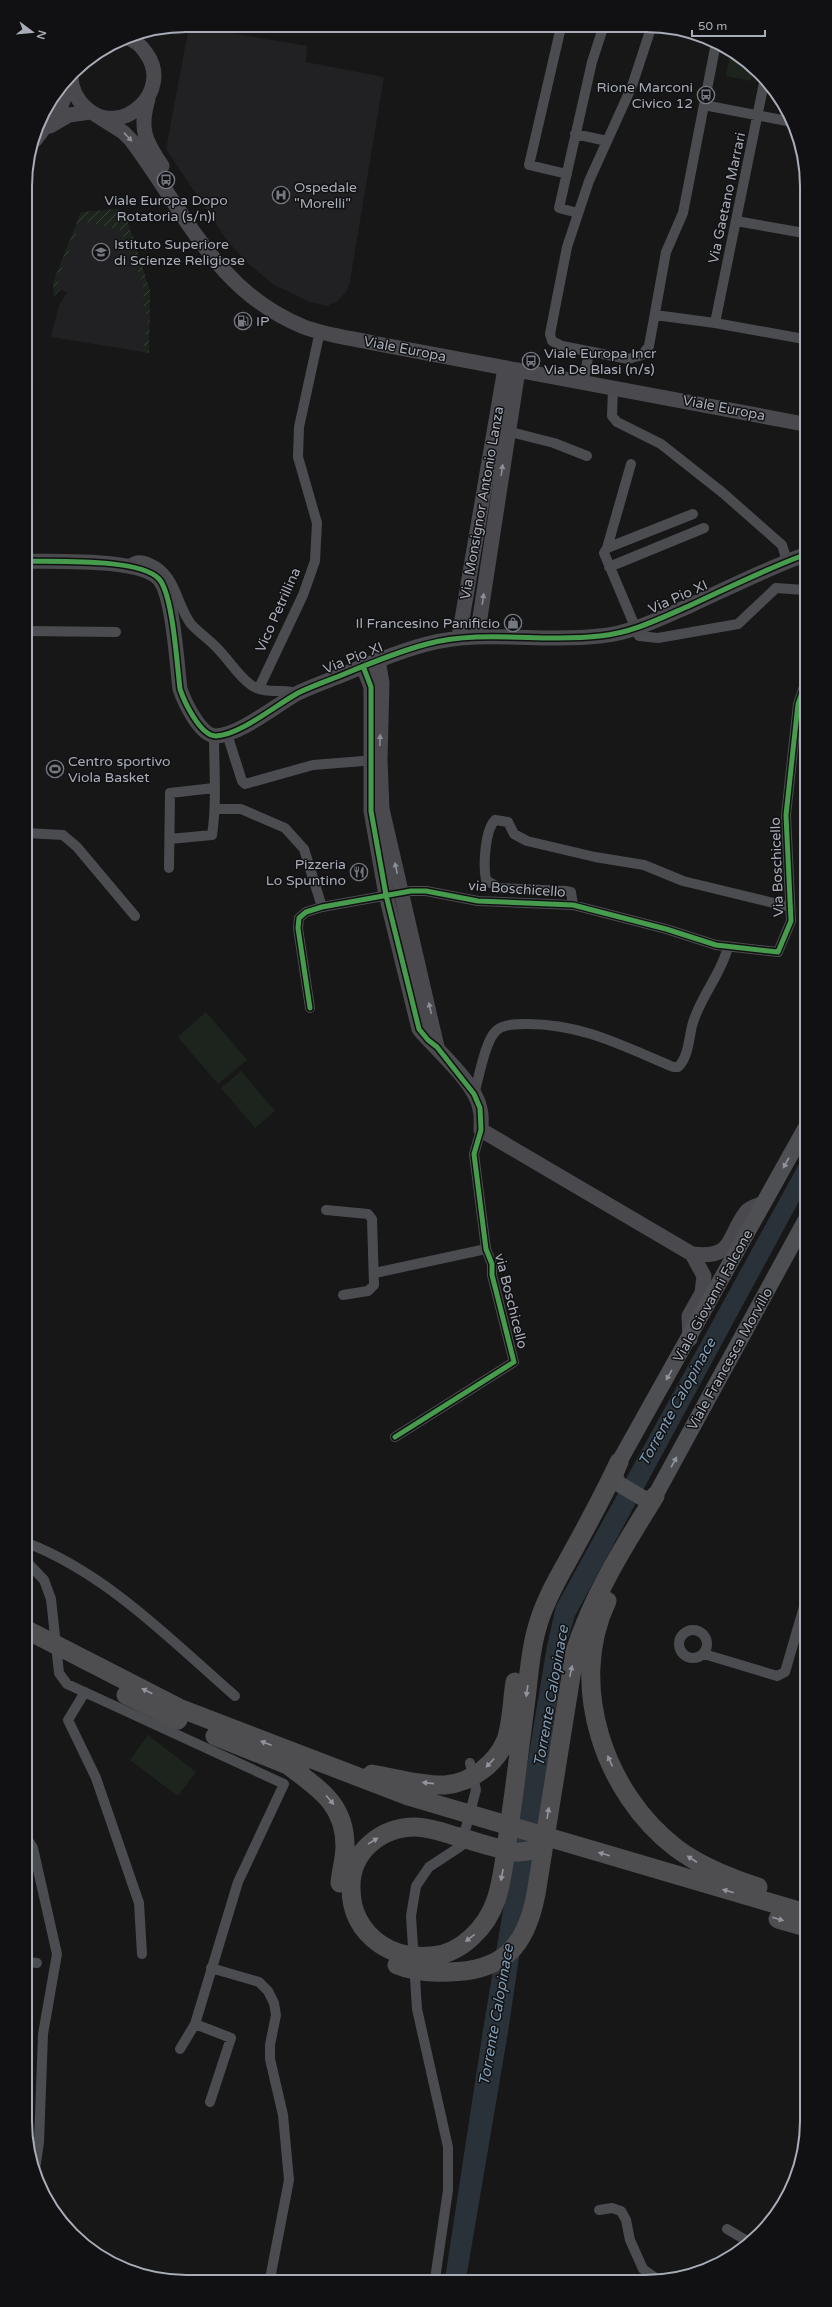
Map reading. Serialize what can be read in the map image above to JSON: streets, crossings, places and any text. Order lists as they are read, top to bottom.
{
  "streets": {
    "main road": ["Viale Giovanni Falcone", "Viale Francesca Morvillo"],
    "street": [
      "Via Gaetano Marrari",
      "Viale Europa",
      "Via Monsignor Antonio Lanza",
      "Via Pio XI",
      "Vico Petrillina",
      "Via Boschicello",
      "via Boschicello"
    ]
  },
  "crossings": [
    ["Viale Europa", "Via Monsignor Antonio Lanza"],
    ["Viale Europa", "Vico Petrillina"],
    ["Via Monsignor Antonio Lanza", "Via Pio XI"],
    ["Via Boschicello", "via Boschicello"]
  ],
  "one_way": ["Viale Giovanni Falcone", "Viale Francesca Morvillo"],
  "water": ["Torrente Calopinace"],
  "places": {
    "bus stop": ["Rione Marconi Civico 12", "Viale Europa Dopo Rotatoria (s/n)I", "Viale Europa Incr Via De Blasi (n/s)"],
    "hospital": ["Ospedale \"Morelli\""],
    "school or university": ["Istituto Superiore di Scienze Religiose"],
    "fuel station": ["IP"],
    "shop": ["Il Francesino Panificio"],
    "sports": ["Centro sportivo Viola Basket"],
    "restaurant": ["Pizzeria Lo Spuntino"]
  },
  "scale_bar": "50 m",
  "north": "right"
}
